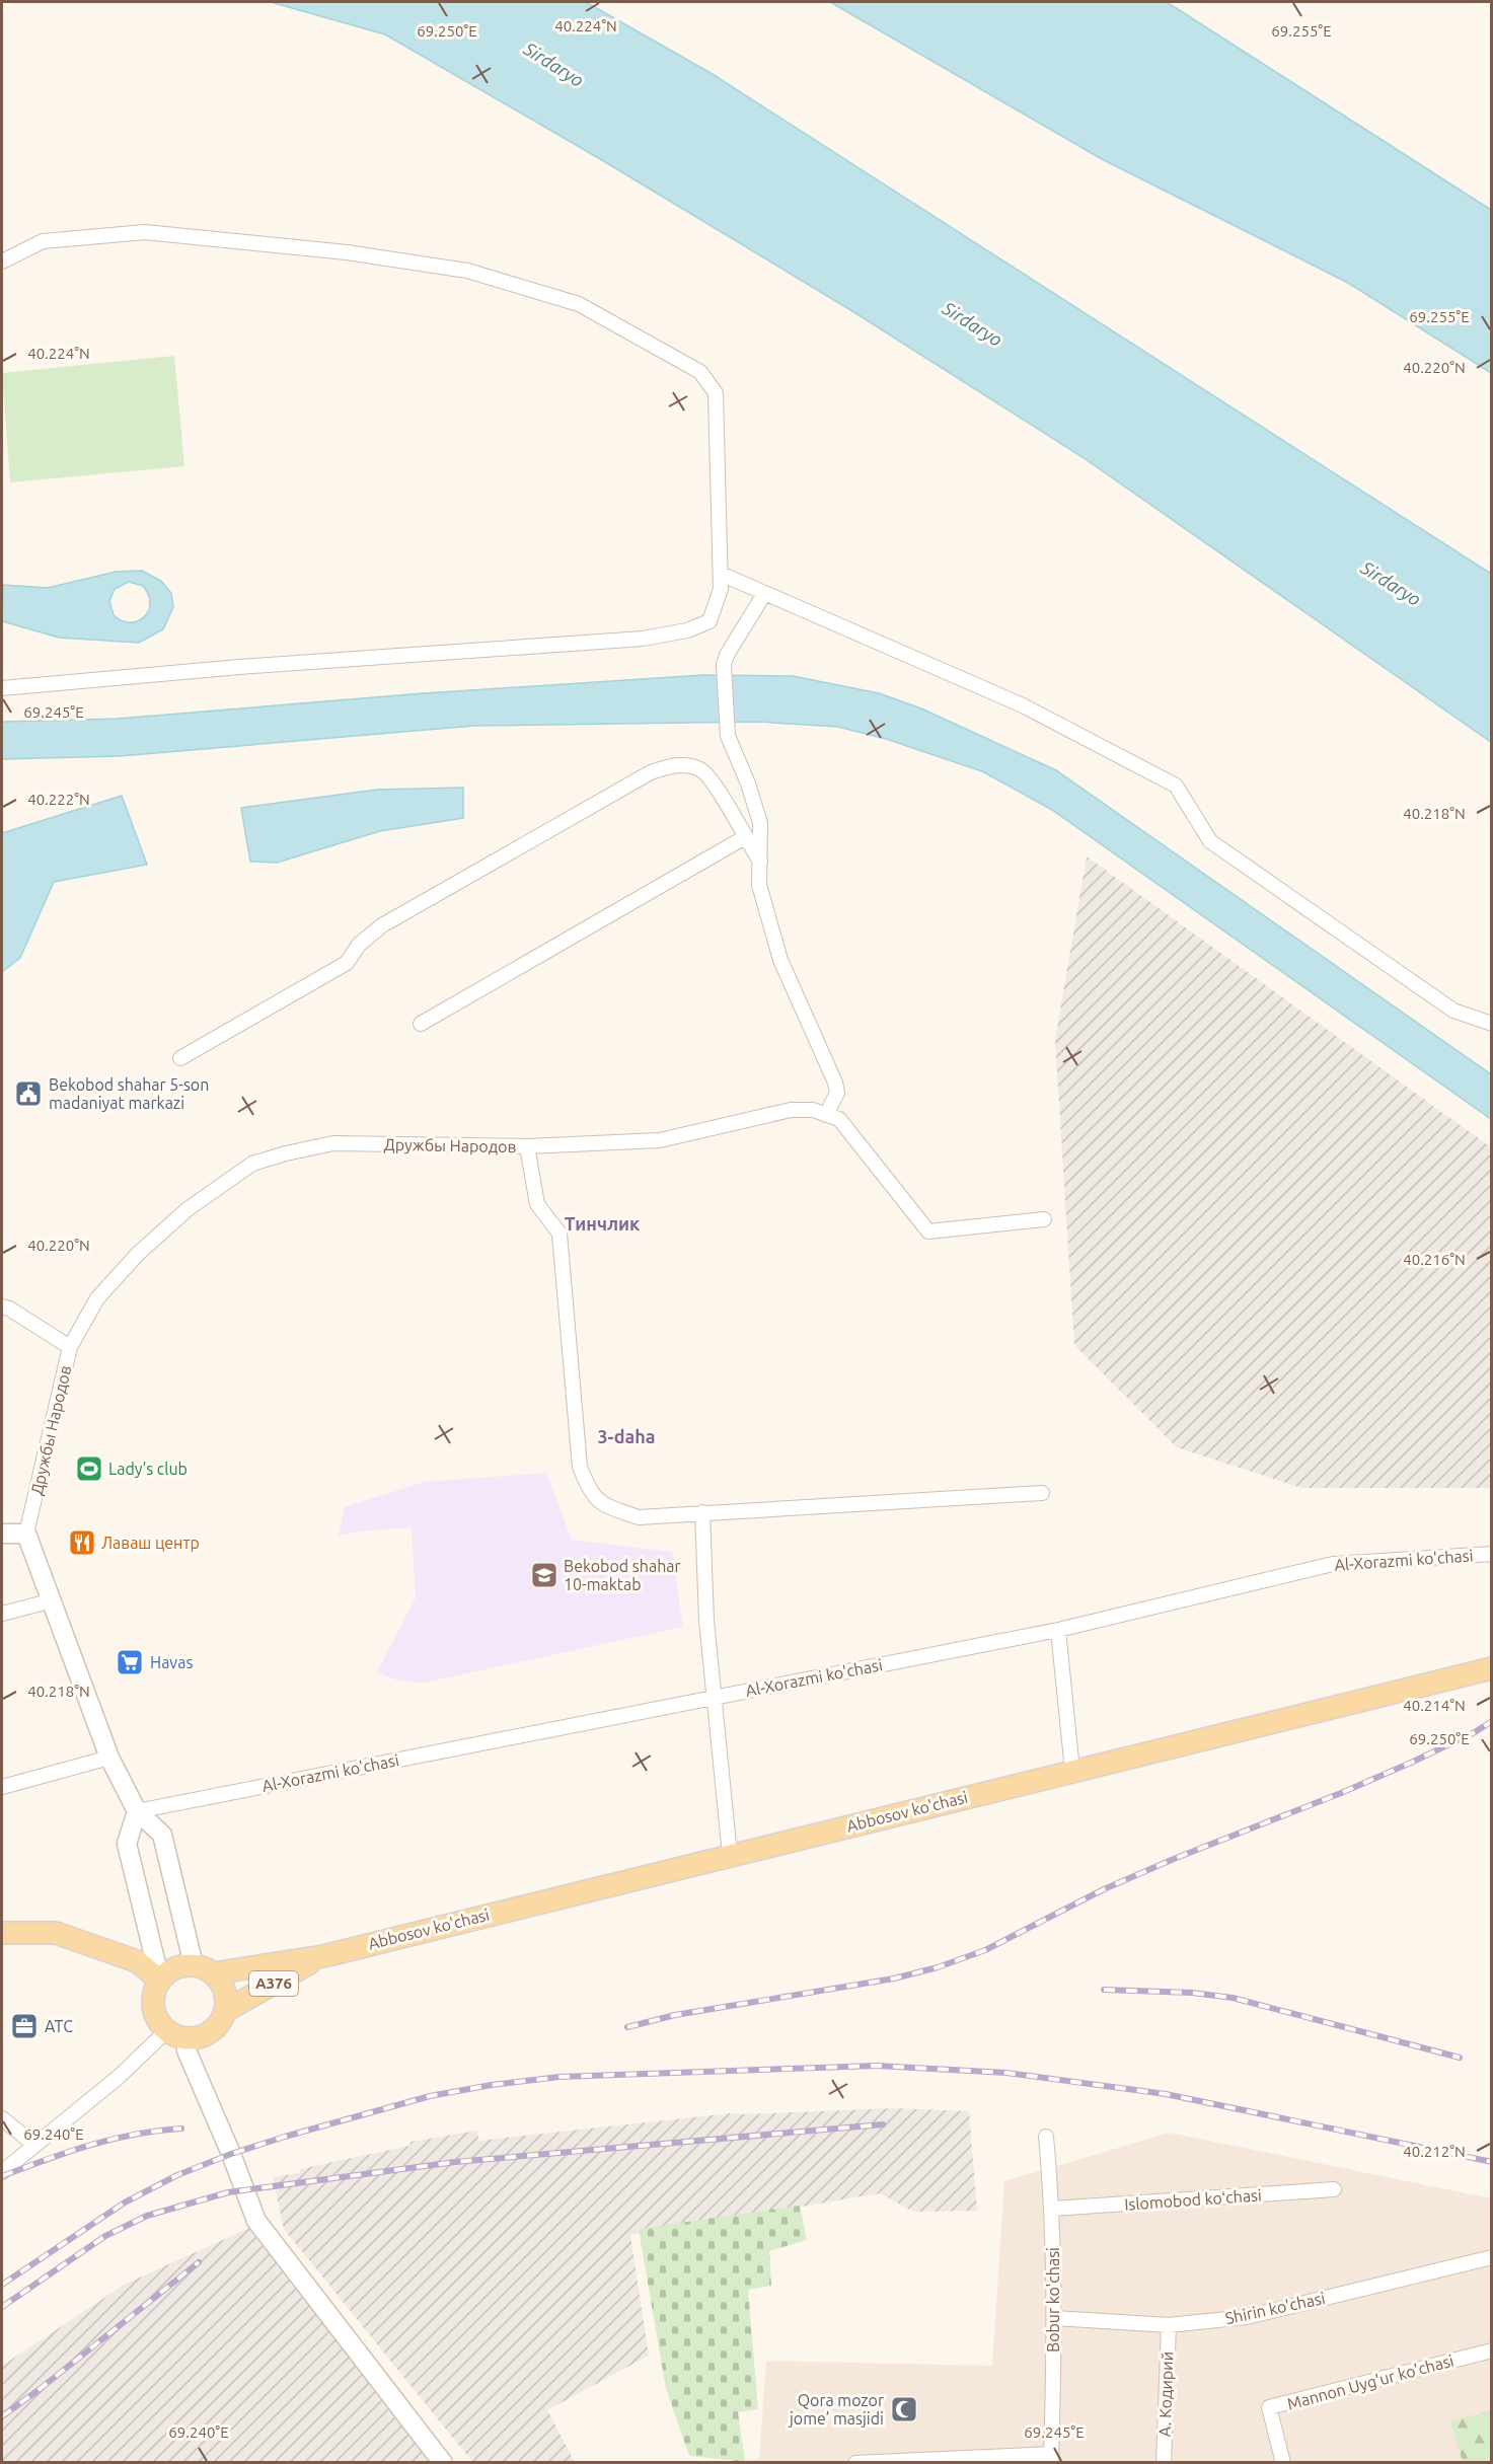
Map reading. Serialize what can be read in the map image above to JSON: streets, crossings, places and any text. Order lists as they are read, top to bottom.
{
  "streets": {
    "main road": ["Abbosov ko'chasi", "A376"],
    "street": [
      "Дружбы Народов",
      "Al-Xorazmi ko'chasi",
      "Islomobod koʻchasi",
      "Bobur ko'chasi",
      "Shirin ko'chasi",
      "Mannon Uyg'ur ko'chasi",
      "А. Кодирий"
    ]
  },
  "crossings": [
    ["Islomobod koʻchasi", "Bobur ko'chasi"],
    ["Bobur ko'chasi", "Shirin ko'chasi"],
    ["Shirin ko'chasi", "А. Кодирий"]
  ],
  "districts": ["Тинчлик", "3-daha"],
  "water": ["Sirdaryo"],
  "places": {
    "public building": ["Bekobod shahar 5-son madaniyat markazi"],
    "sports": ["Lady’s club"],
    "restaurant": ["Лаваш центр"],
    "school or university": ["Bekobod shahar 10-maktab"],
    "supermarket": ["Havas"],
    "office": ["АТС"],
    "mosque": ["Qora mozor jome’ masjidi"]
  },
  "coordinates": [
    "40.224°N",
    "69.250°E",
    "69.255°E",
    "40.220°N",
    "69.245°E",
    "40.222°N",
    "40.218°N",
    "40.216°N",
    "40.214°N",
    "69.240°E",
    "40.212°N"
  ]
}
